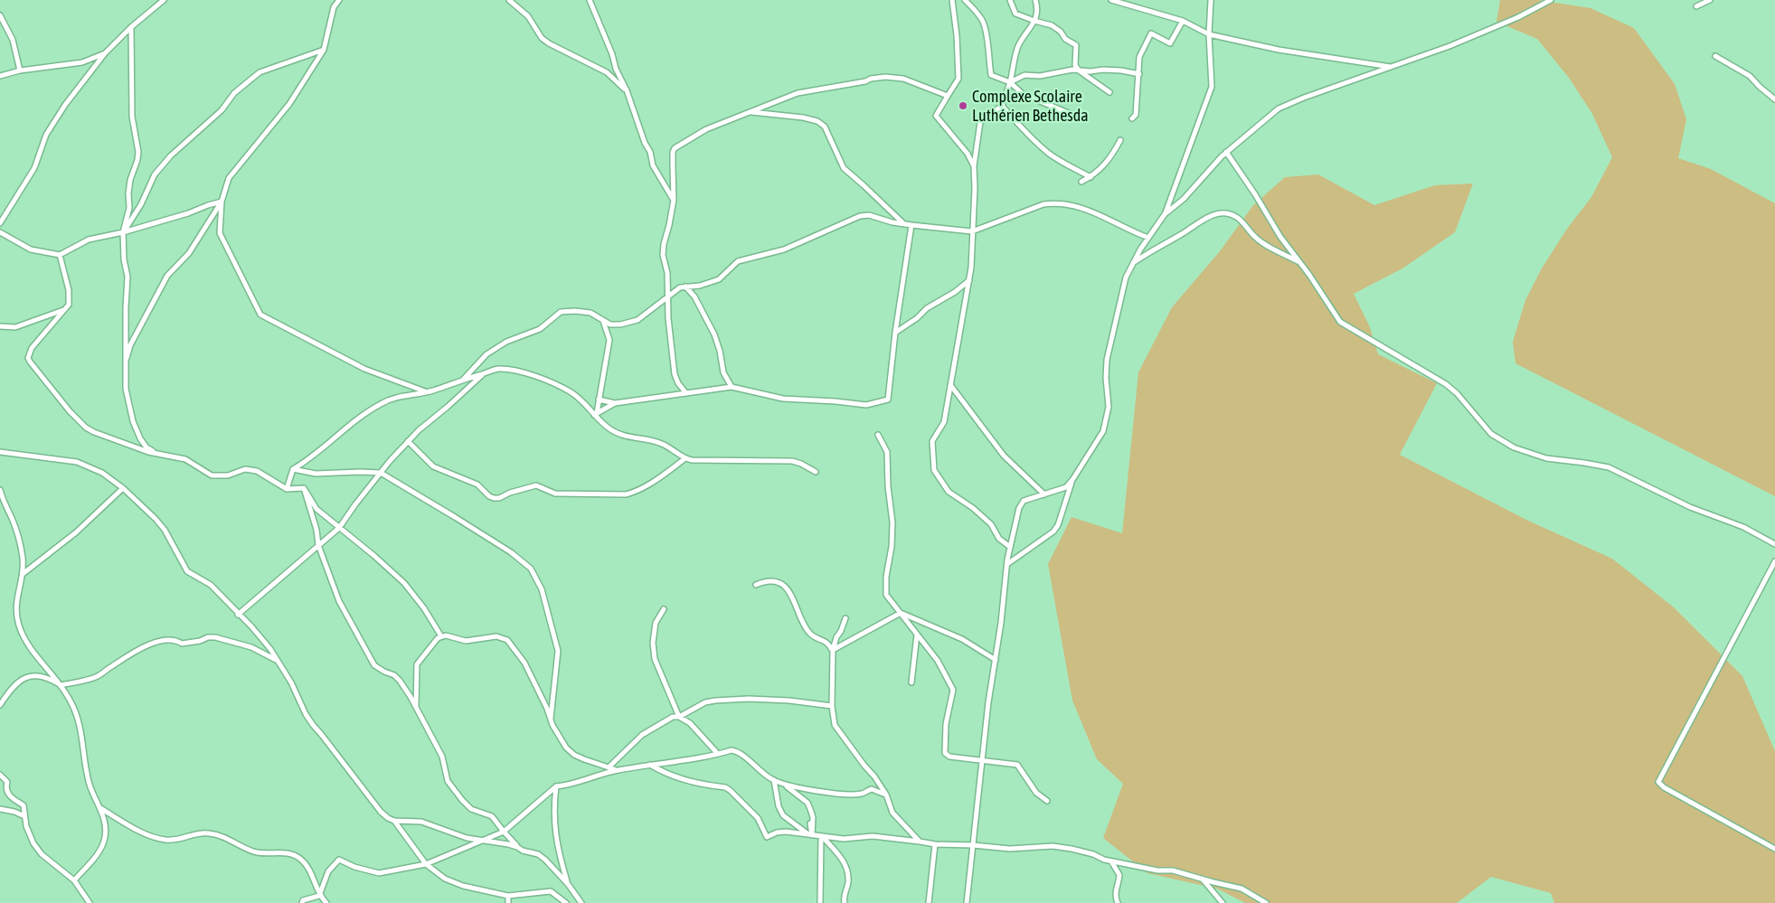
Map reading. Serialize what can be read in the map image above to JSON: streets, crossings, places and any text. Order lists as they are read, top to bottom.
{
  "places": ["Complexe Scolaire Luthérien Bethesda"]
}
